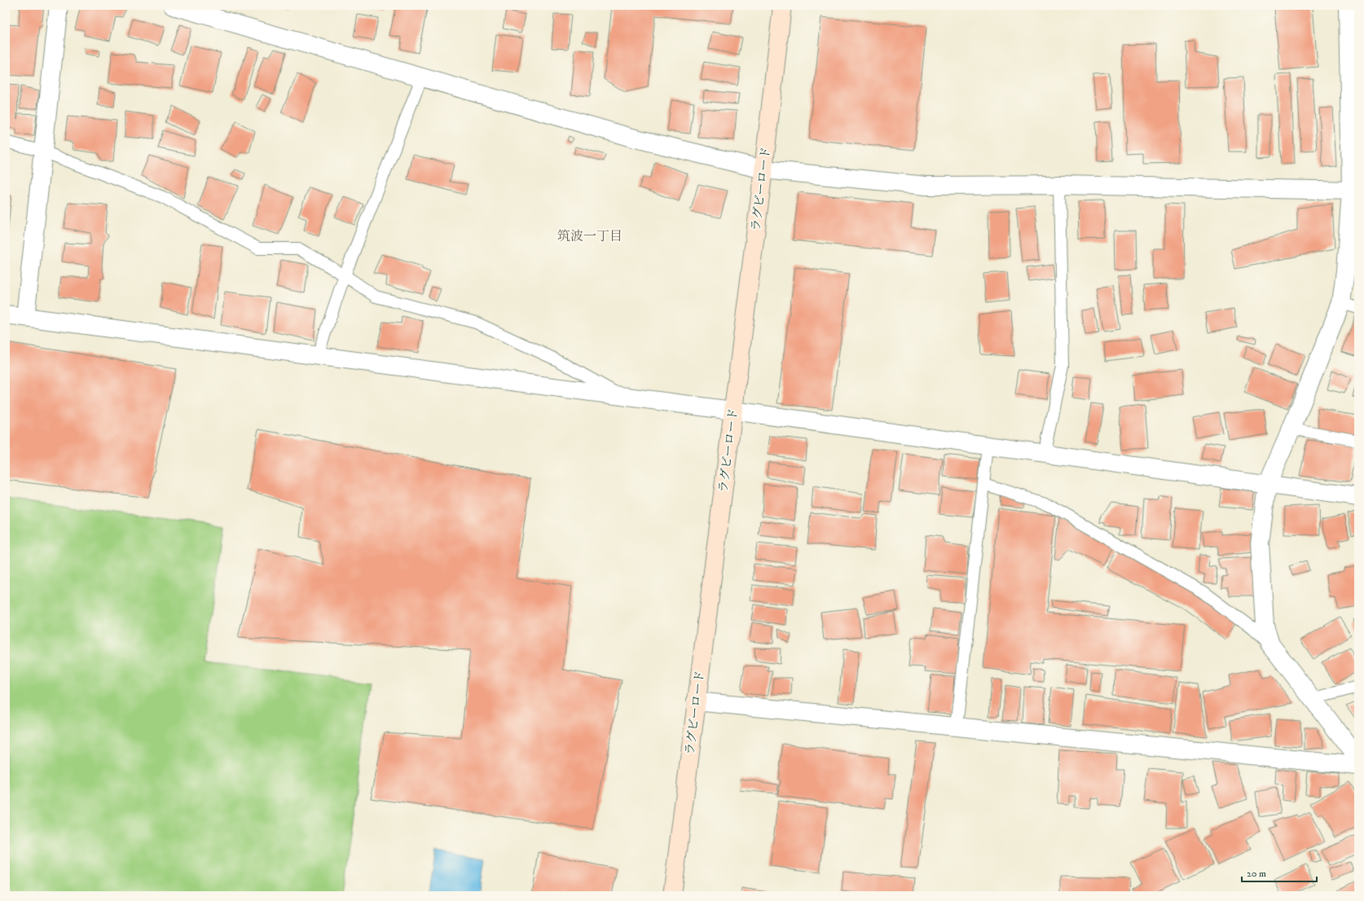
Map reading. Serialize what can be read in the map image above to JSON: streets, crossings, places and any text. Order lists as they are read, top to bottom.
{
  "streets": {
    "main road": ["ラグビーロード"]
  },
  "districts": ["筑波一丁目"],
  "scale_bar": "20 m"
}
